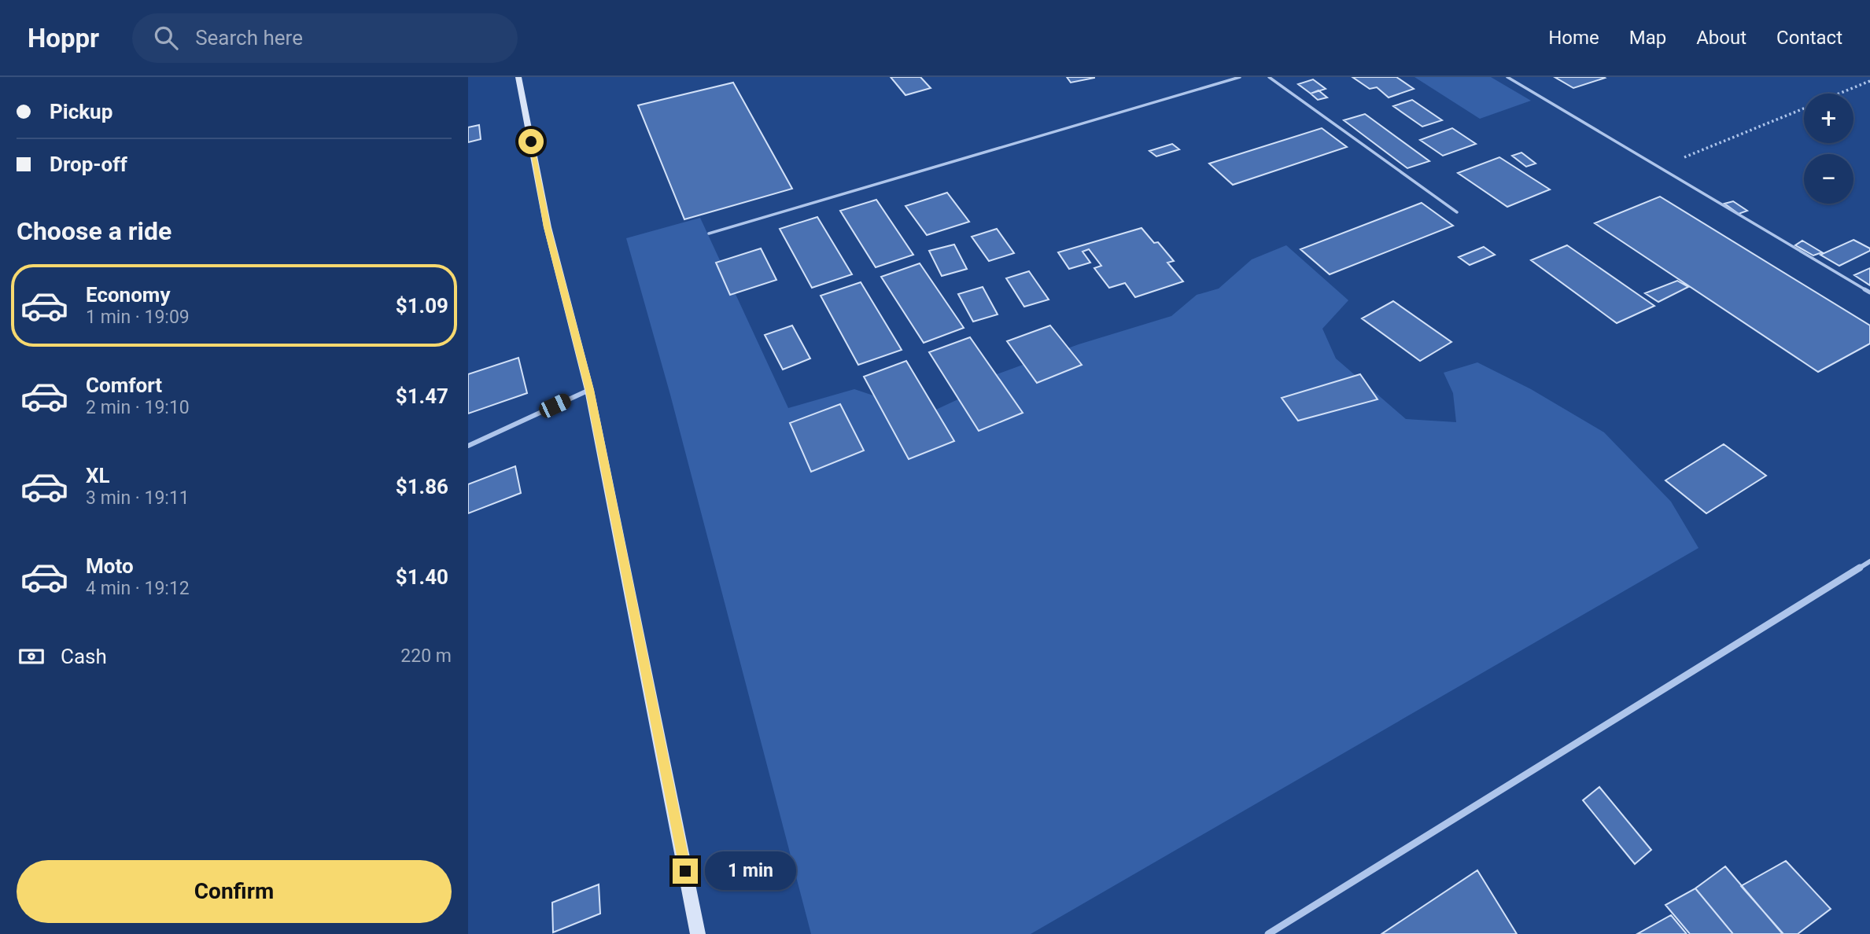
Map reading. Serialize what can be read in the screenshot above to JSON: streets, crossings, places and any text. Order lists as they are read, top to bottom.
{
  "page": {
    "header": "Hoppr",
    "search": "Search here",
    "nav": [
      "Home",
      "Map",
      "About",
      "Contact"
    ],
    "banner": ["Pickup", "Drop-off"],
    "map_buttons": ["+", "−"],
    "heading": "Choose a ride",
    "list": [
      {
        "name": "Economy",
        "note": "1 min · 19:09",
        "value": "$1.09"
      },
      {
        "name": "Comfort",
        "note": "2 min · 19:10",
        "value": "$1.47"
      },
      {
        "name": "XL",
        "note": "3 min · 19:11",
        "value": "$1.86"
      },
      {
        "name": "Moto",
        "note": "4 min · 19:12",
        "value": "$1.40"
      }
    ],
    "pay": ["Cash", "220 m"],
    "buttons": "Confirm",
    "bubble": "1 min"
  }
}
